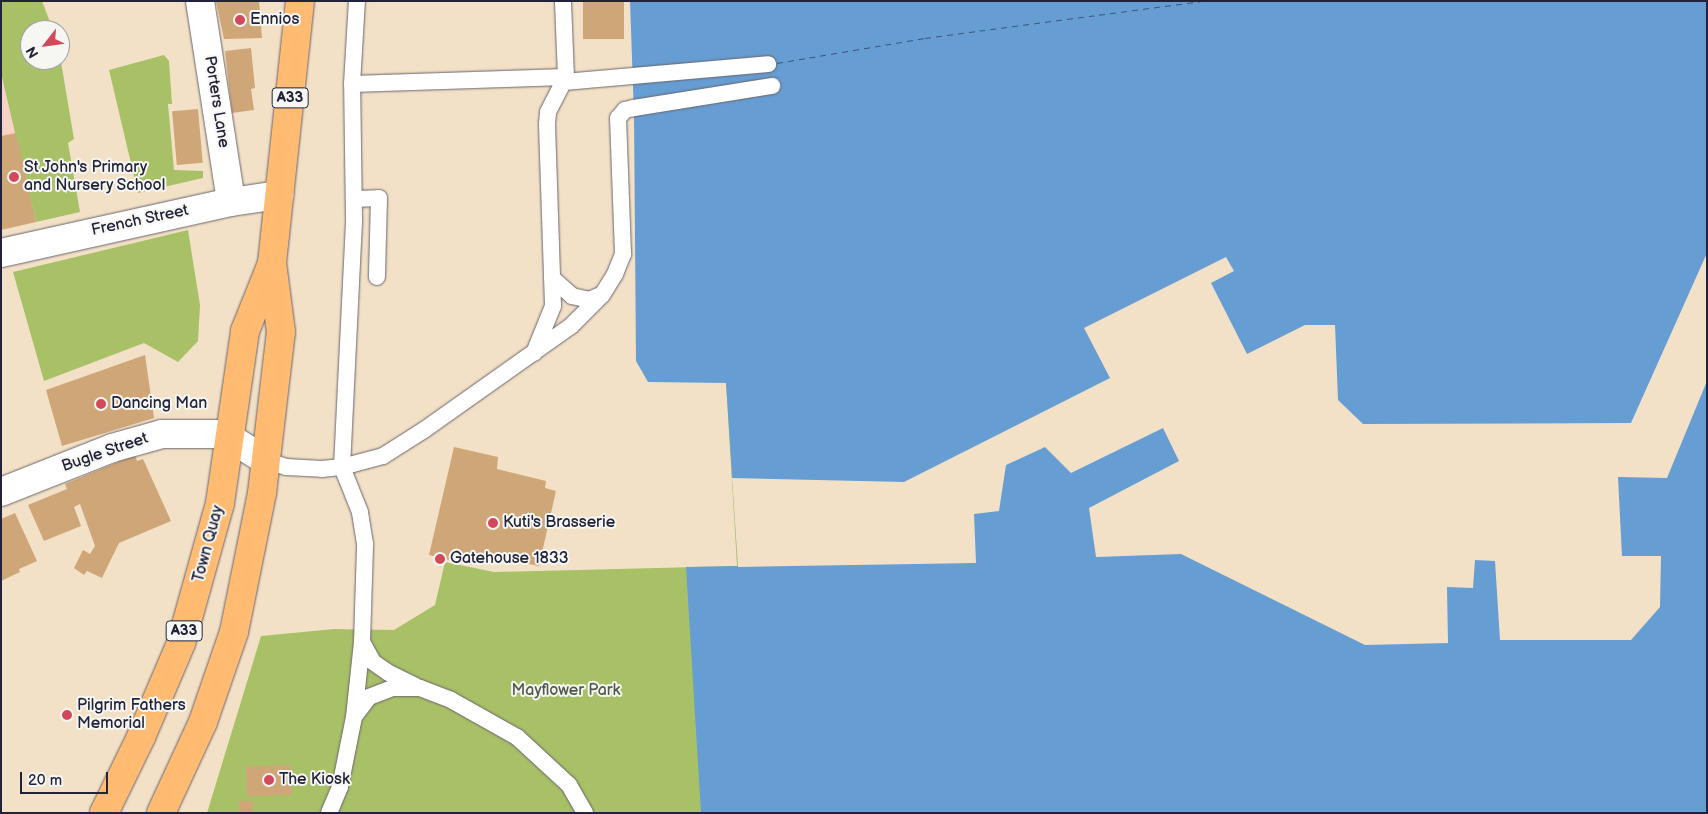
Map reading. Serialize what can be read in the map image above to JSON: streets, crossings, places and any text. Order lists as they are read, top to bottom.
{
  "streets": {
    "main road": ["A33", "Town Quay"],
    "street": ["Porters Lane", "French Street", "Bugle Street"]
  },
  "crossings": [
    ["Porters Lane", "French Street"],
    ["French Street", "Town Quay"],
    ["Bugle Street", "Town Quay"]
  ],
  "parks": ["Mayflower Park"],
  "places": [
    "Ennios",
    "St John's Primary and Nursery School",
    "Dancing Man",
    "Kuti's Brasserie",
    "Gatehouse 1833",
    "Pilgrim Fathers Memorial",
    "The Kiosk"
  ],
  "scale_bar": "20 m",
  "north": "bottom left"
}
